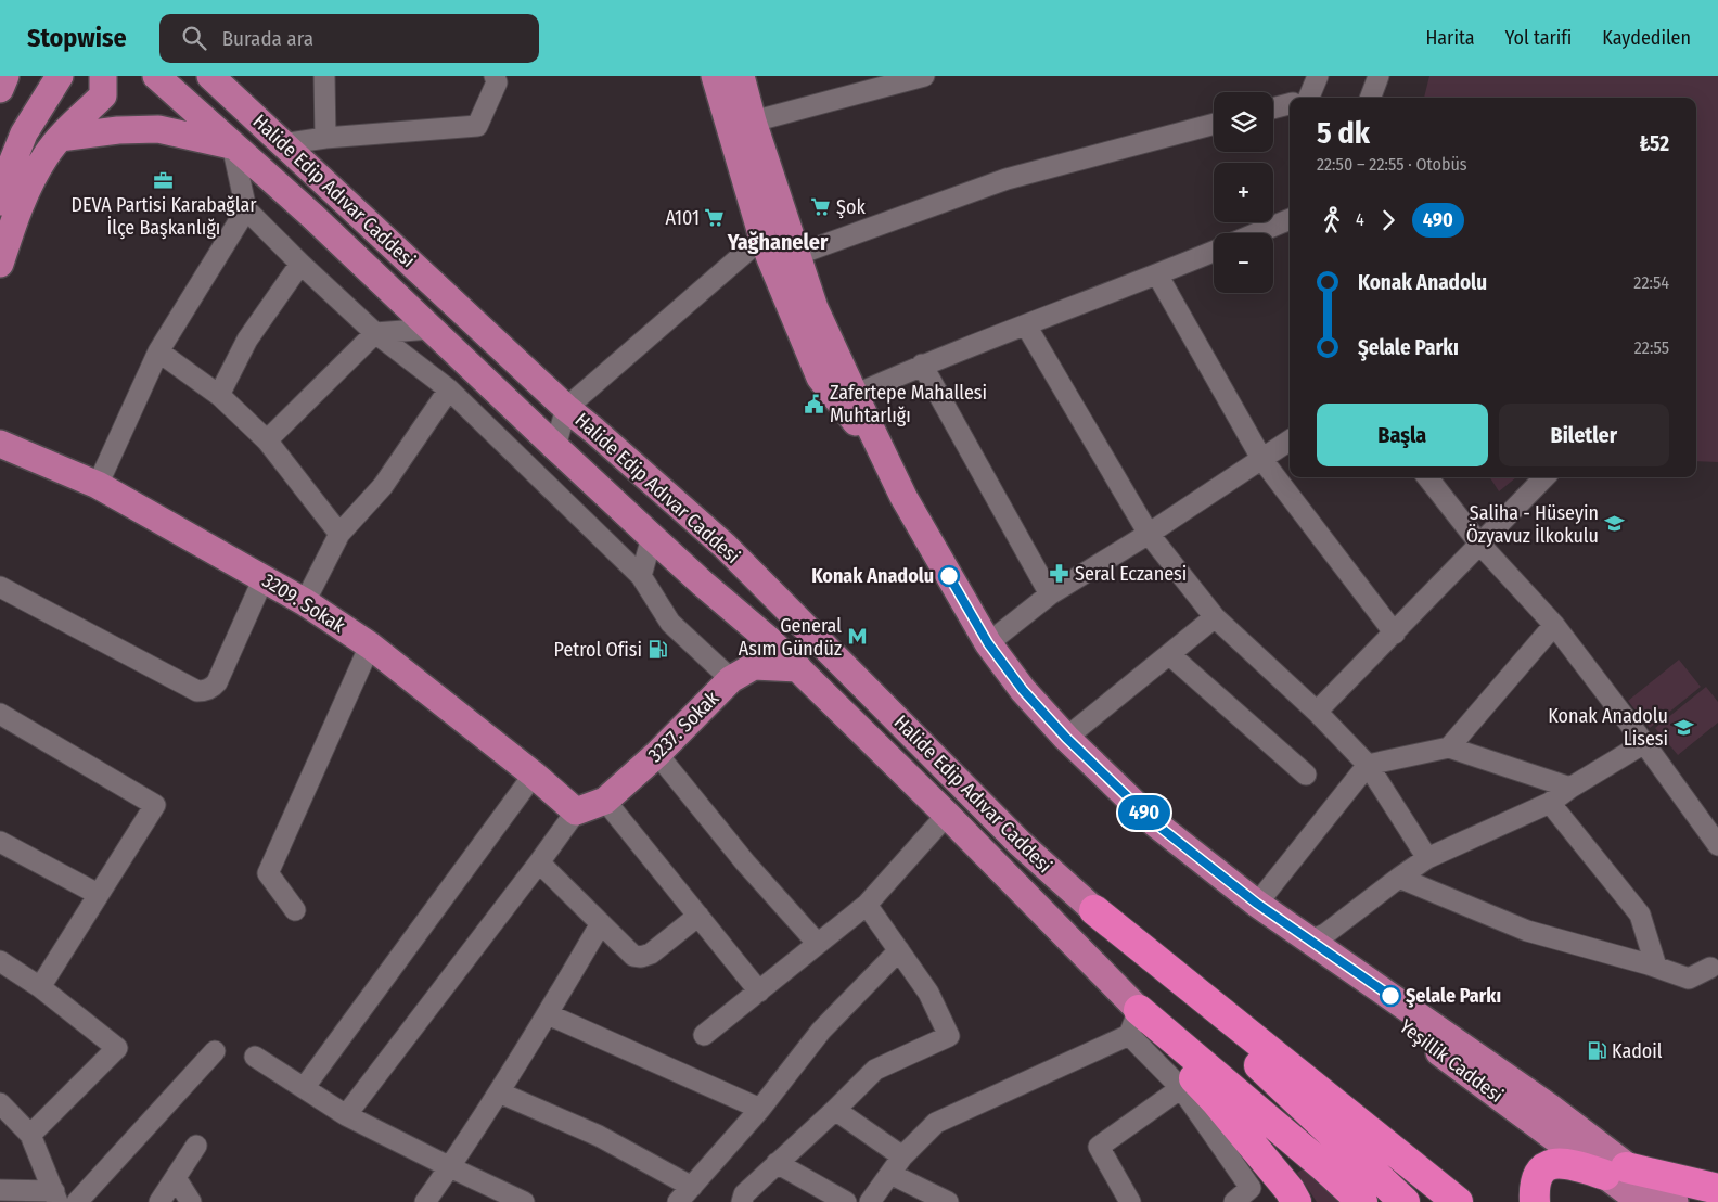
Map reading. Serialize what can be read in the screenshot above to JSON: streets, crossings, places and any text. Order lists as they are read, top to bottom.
{
  "streets": {
    "main road": [
      "Halide Edip Adıvar Caddesi",
      "3209. Sokak",
      "3237. Sokak",
      "Yeşillik Caddesi"
    ]
  },
  "crossings": [
    ["Halide Edip Adıvar Caddesi", "3237. Sokak"],
    ["3209. Sokak", "3237. Sokak"]
  ],
  "districts": ["Yağhaneler"],
  "places": {
    "office": ["DEVA Partisi Karabağlar İlçe Başkanlığı"],
    "supermarket": ["Şok", "A101"],
    "public building": ["Zafertepe Mahallesi Muhtarlığı"],
    "school or university": ["Saliha - Hüseyin Özyavuz İlkokulu", "Konak Anadolu Lisesi"],
    "pharmacy": ["Seral Eczanesi"],
    "other": ["Konak Anadolu", "Şelale Parkı"],
    "metro station": ["General Asım Gündüz"],
    "fuel station": ["Petrol Ofisi", "Kadoil"]
  },
  "lines": ["bus line 490"],
  "page": {
    "header": "Stopwise",
    "search": "Burada ara",
    "nav": ["Harita", "Yol tarifi", "Kaydedilen"],
    "on_map": "490",
    "map_buttons": ["+", "−"],
    "heading": ["5 dk", "22:50 – 22:55 · Otobüs", "₺52"],
    "legs": ["4", "490"],
    "list": [
      {
        "name": "Konak Anadolu",
        "value": "22:54"
      },
      {
        "name": "Şelale Parkı",
        "value": "22:55"
      }
    ],
    "buttons": ["Başla", "Biletler"]
  }
}
